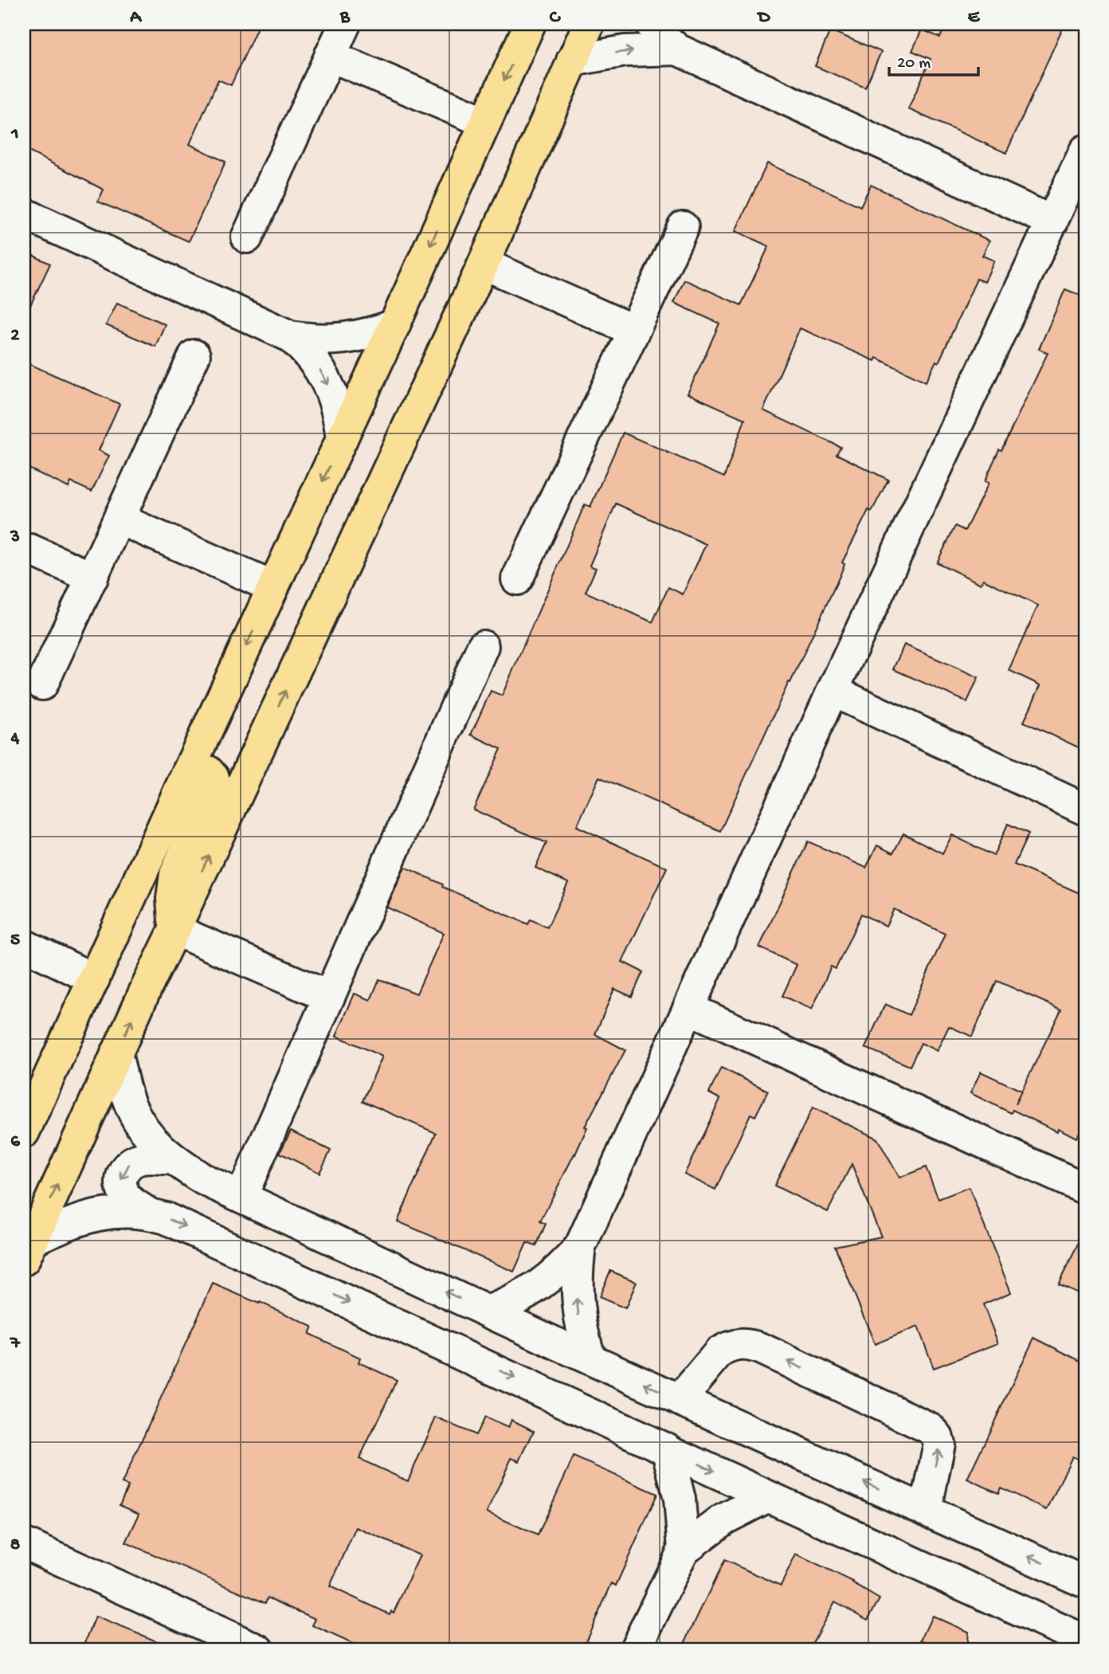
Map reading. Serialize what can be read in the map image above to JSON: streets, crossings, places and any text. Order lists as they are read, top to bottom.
{
  "scale_bar": "20 m",
  "grid": {
    "columns": [
      "A",
      "B",
      "C",
      "D",
      "E"
    ],
    "rows": [
      "1",
      "2",
      "3",
      "4",
      "5",
      "6",
      "7",
      "8"
    ]
  }
}
